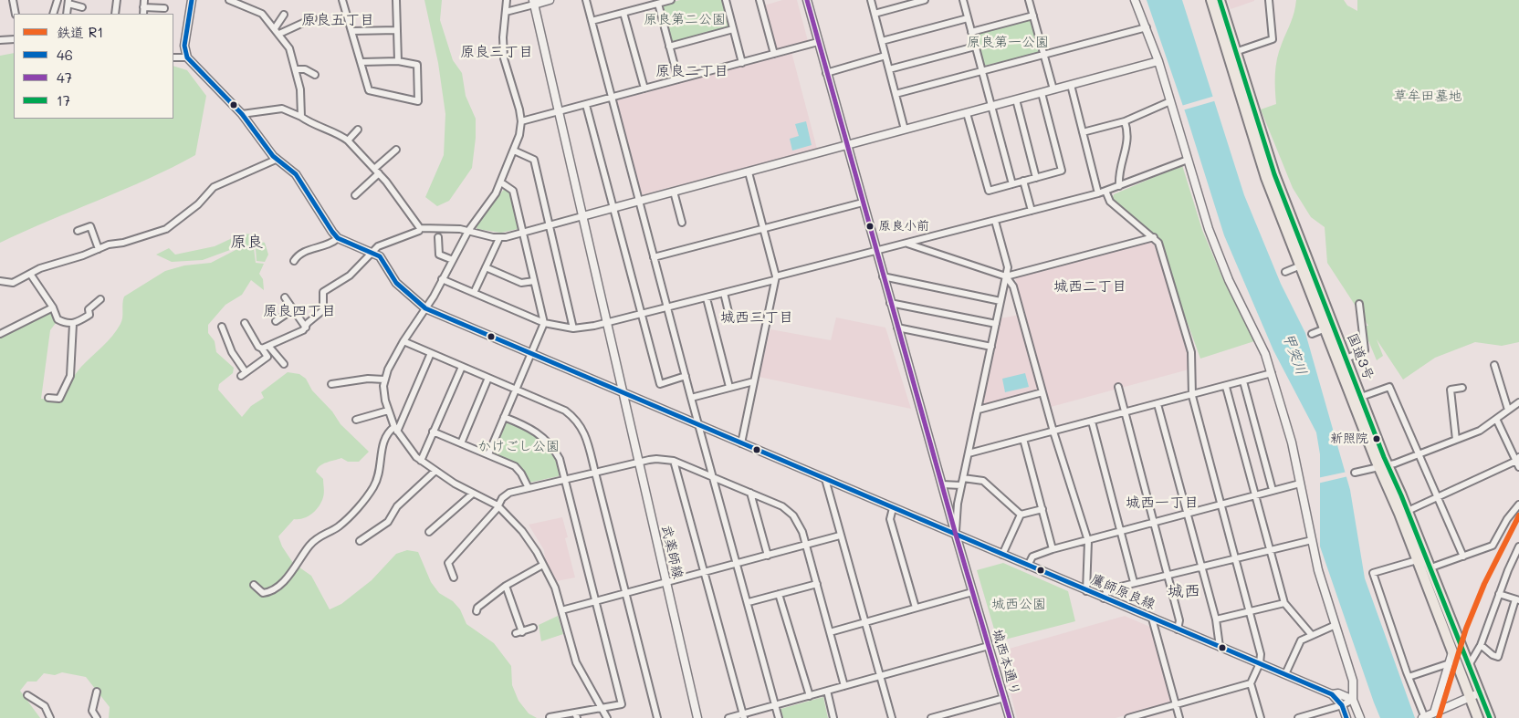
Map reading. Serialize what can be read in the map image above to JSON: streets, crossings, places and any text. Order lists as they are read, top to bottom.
{
  "streets": {
    "highway": ["国道3号"],
    "street": ["武薬師線", "鷹師原良線", "城西本通り"]
  },
  "crossings": [
    ["武薬師線", "鷹師原良線"],
    ["鷹師原良線", "城西本通り"]
  ],
  "districts": [
    "原良五丁目",
    "原良三丁目",
    "原良二丁目",
    "原良",
    "城西二丁目",
    "原良四丁目",
    "城西三丁目",
    "城西一丁目",
    "城西"
  ],
  "water": ["甲突川"],
  "parks": [
    "原良第二公園",
    "原良第一公園",
    "草牟田墓地",
    "かけごし公園",
    "城西公園"
  ],
  "places": ["原良小前", "新照院"],
  "lines": [
    "transit line 46",
    "transit line 47",
    "transit line 17",
    "rail line R1"
  ],
  "legend": [
    "鉄道 R1",
    "46",
    "47",
    "17"
  ]
}
